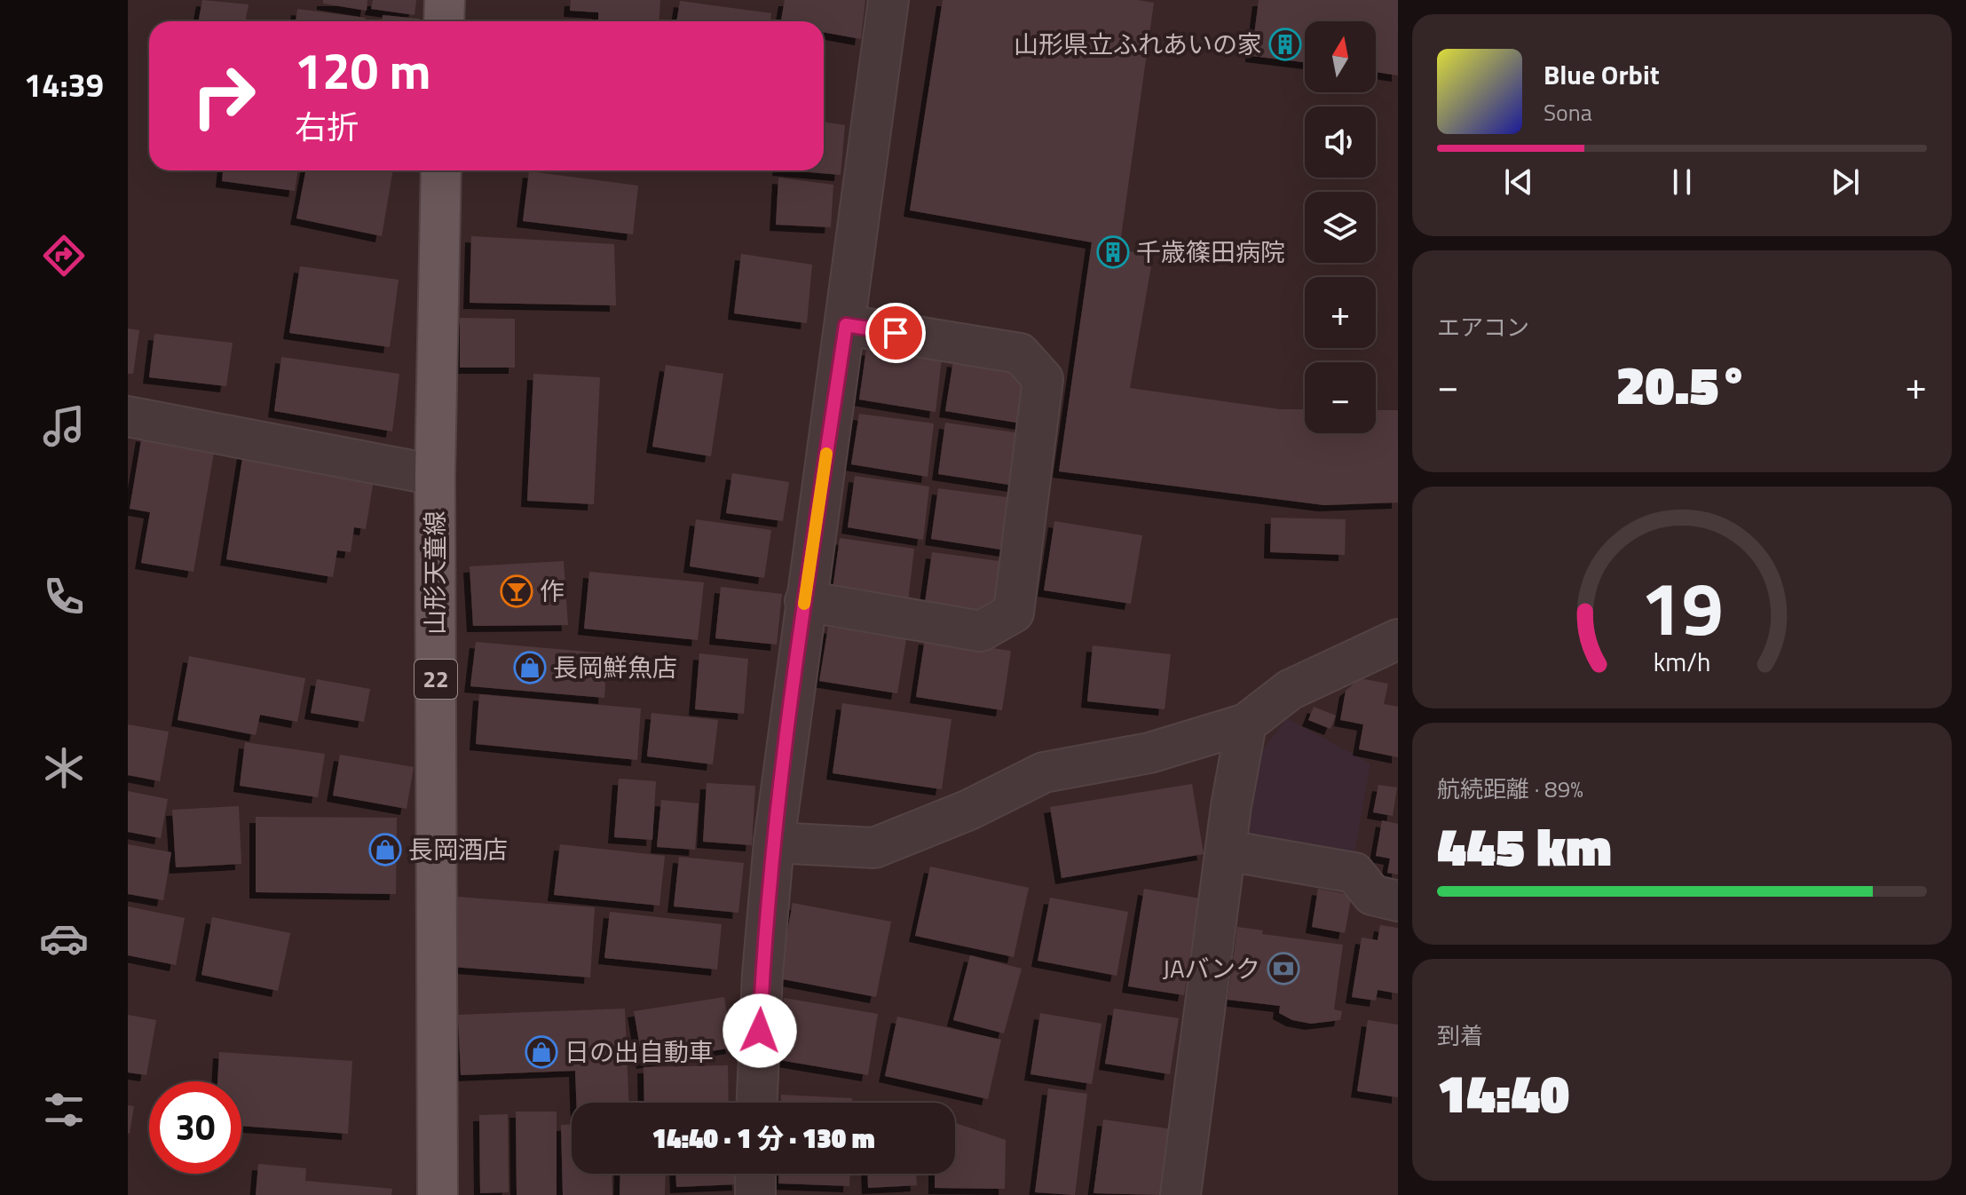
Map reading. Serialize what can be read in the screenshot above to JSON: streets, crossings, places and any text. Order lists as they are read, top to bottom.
{
  "streets": {
    "main road": ["山形天童線", "22"]
  },
  "places": {
    "building": ["山形県立ふれあいの家", "千歳篠田病院"],
    "bar": ["作"],
    "shop": ["長岡鮮魚店", "長岡酒店", "日の出自動車"],
    "bank": ["JAバンク"]
  },
  "north": "top",
  "page": {
    "tabs": "14:39",
    "map_buttons": ["+", "−"],
    "turn": ["120 m", "右折"],
    "song": ["Blue Orbit", "Sona"],
    "tile": [
      "エアコン",
      ["航続距離 · 89%", "445 km"],
      ["到着", "14:40"]
    ],
    "heat": ["−", "20.5°", "+"],
    "limit": "30",
    "trip": "14:40 · 1 分 · 130 m",
    "gauge": ["19", "km/h"]
  }
}
